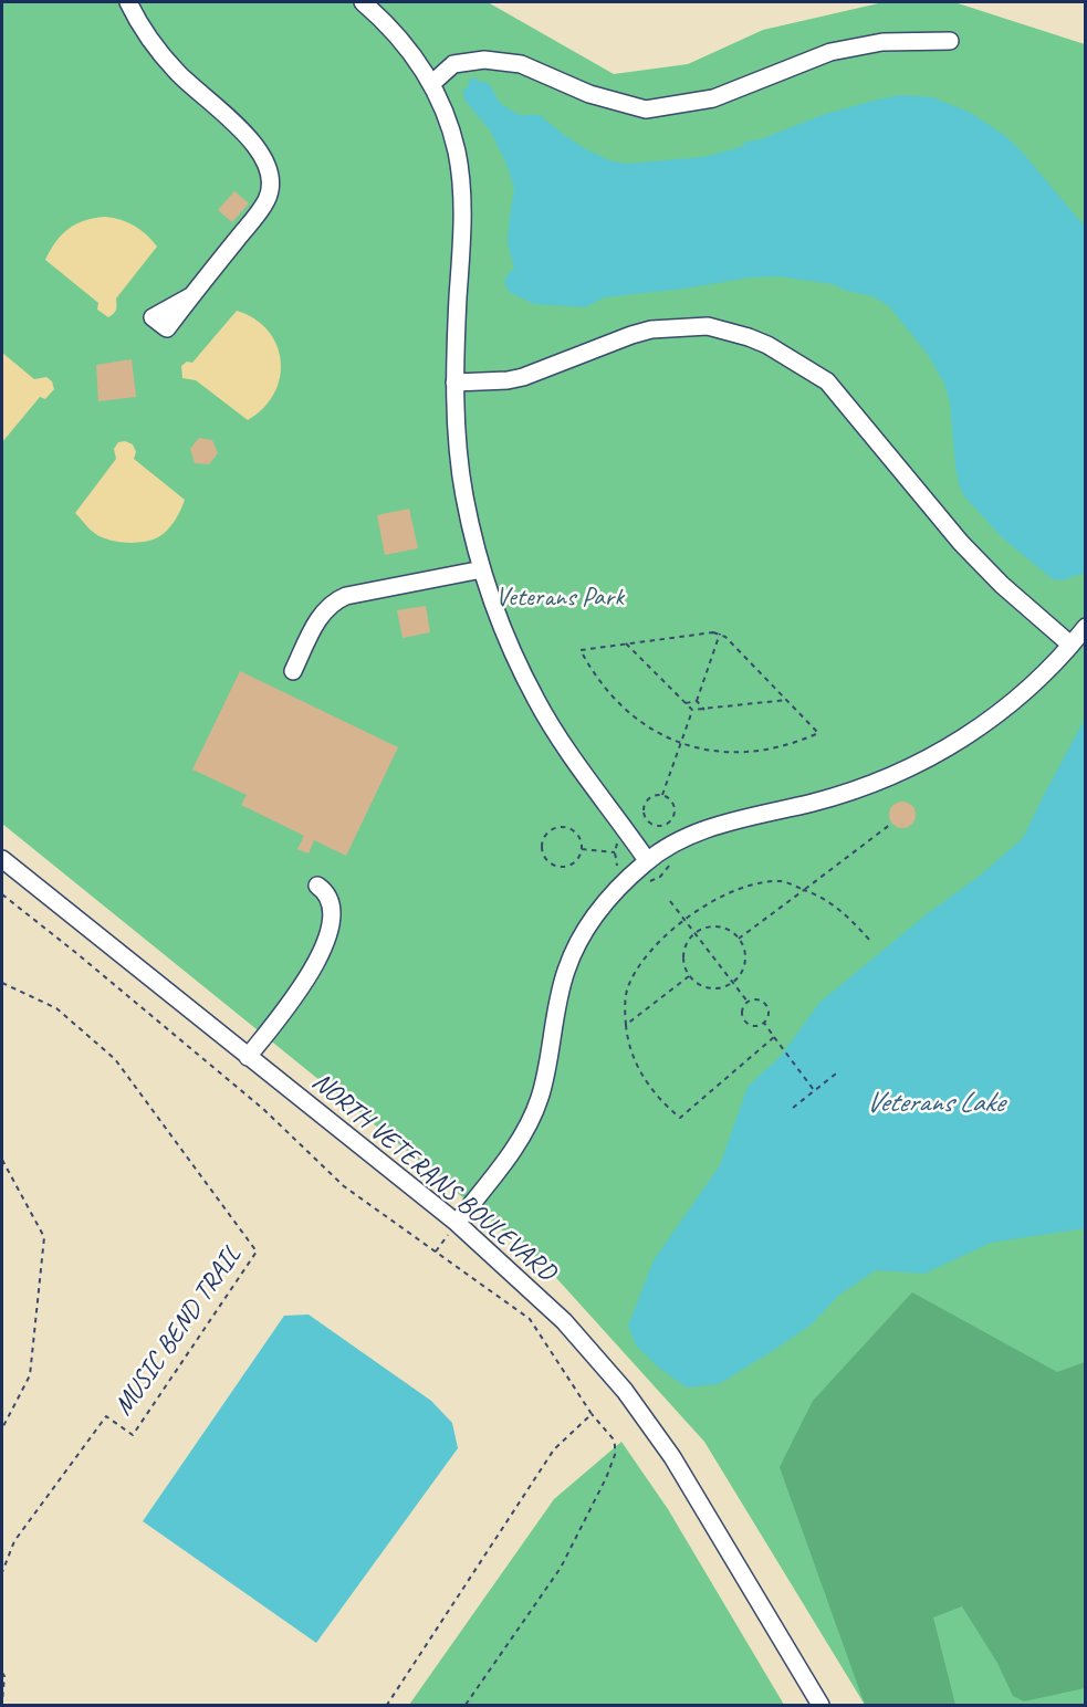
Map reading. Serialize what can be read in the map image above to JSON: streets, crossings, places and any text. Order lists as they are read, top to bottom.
{
  "streets": {
    "street": ["NORTH VETERANS BOULEVARD"],
    "path": ["MUSIC BEND TRAIL"]
  },
  "water": ["Veterans Lake"],
  "parks": ["Veterans Park"]
}
